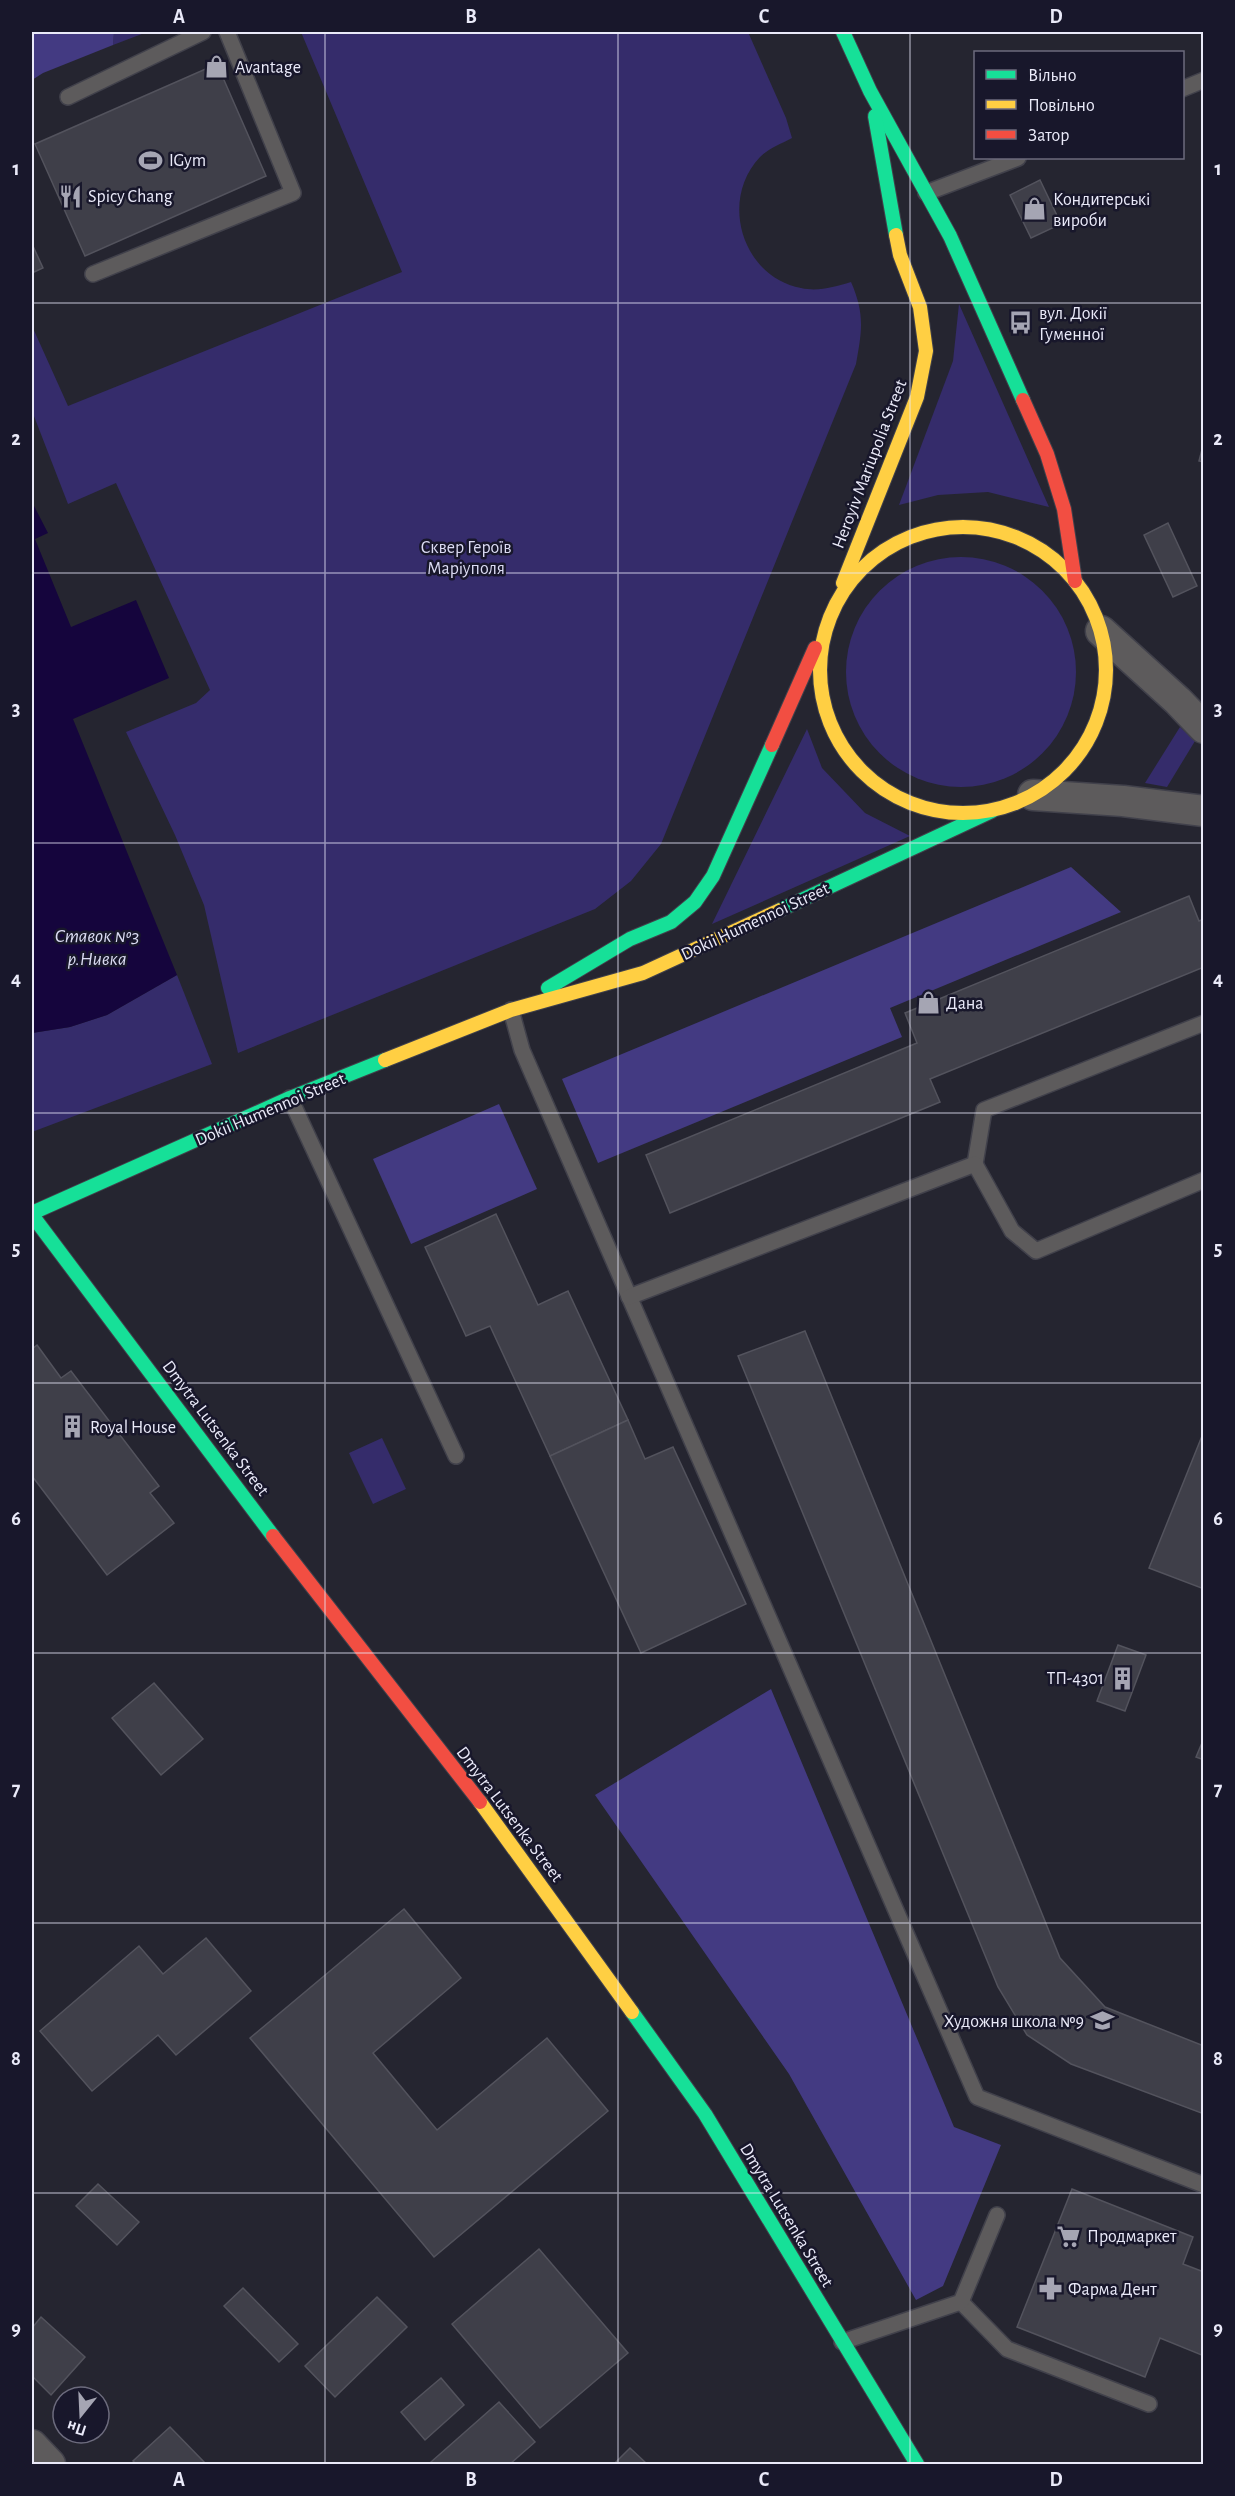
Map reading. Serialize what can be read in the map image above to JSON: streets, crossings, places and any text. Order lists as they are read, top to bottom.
{
  "streets": {
    "street": ["Heroyiv Mariupolia Street", "Dokii Humennoi Street", "Dmytra Lutsenka Street"]
  },
  "crossings": [
    ["Heroyiv Mariupolia Street", "Dokii Humennoi Street"],
    ["Dokii Humennoi Street", "Dmytra Lutsenka Street"]
  ],
  "water": ["Ставок №3 р.Нивка"],
  "parks": ["Сквер Героїв Маріуполя"],
  "places": {
    "shop": ["Avantage", "Кондитерські вироби", "Дана"],
    "sports": ["IGym"],
    "restaurant": ["Spicy Chang"],
    "bus stop": ["вул. Докії Гуменної"],
    "building": ["Royal House", "ТП-4301"],
    "school or university": ["Художня школа №9"],
    "supermarket": ["Продмаркет"],
    "pharmacy": ["Фарма Дент"]
  },
  "legend": ["Вільно", "Повільно", "Затор"],
  "north": "bottom",
  "grid": {
    "columns": [
      "A",
      "B",
      "C",
      "D"
    ],
    "rows": [
      "1",
      "2",
      "3",
      "4",
      "5",
      "6",
      "7",
      "8",
      "9"
    ]
  }
}
